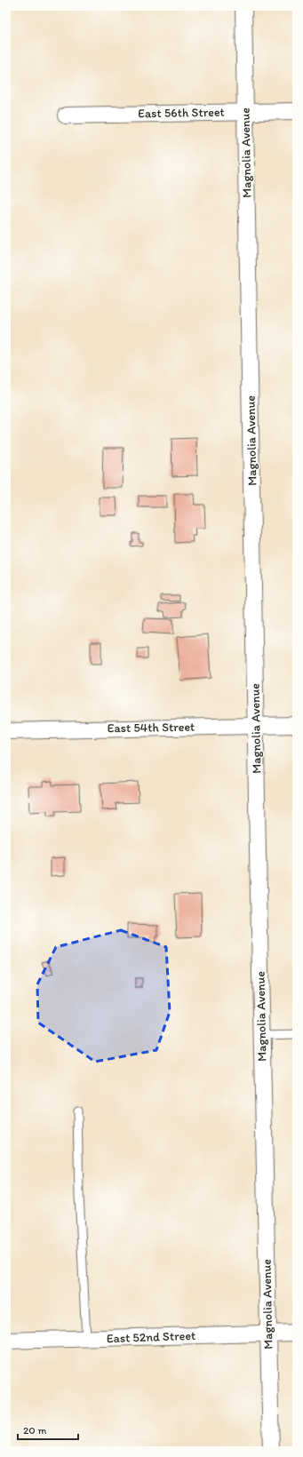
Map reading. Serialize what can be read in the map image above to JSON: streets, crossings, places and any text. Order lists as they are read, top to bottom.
{
  "streets": {
    "street": [
      "East 56th Street",
      "Magnolia Avenue",
      "East 54th Street",
      "East 52nd Street"
    ]
  },
  "crossings": [
    ["East 56th Street", "Magnolia Avenue"],
    ["Magnolia Avenue", "East 54th Street"],
    ["Magnolia Avenue", "East 52nd Street"]
  ],
  "scale_bar": "20 m"
}
